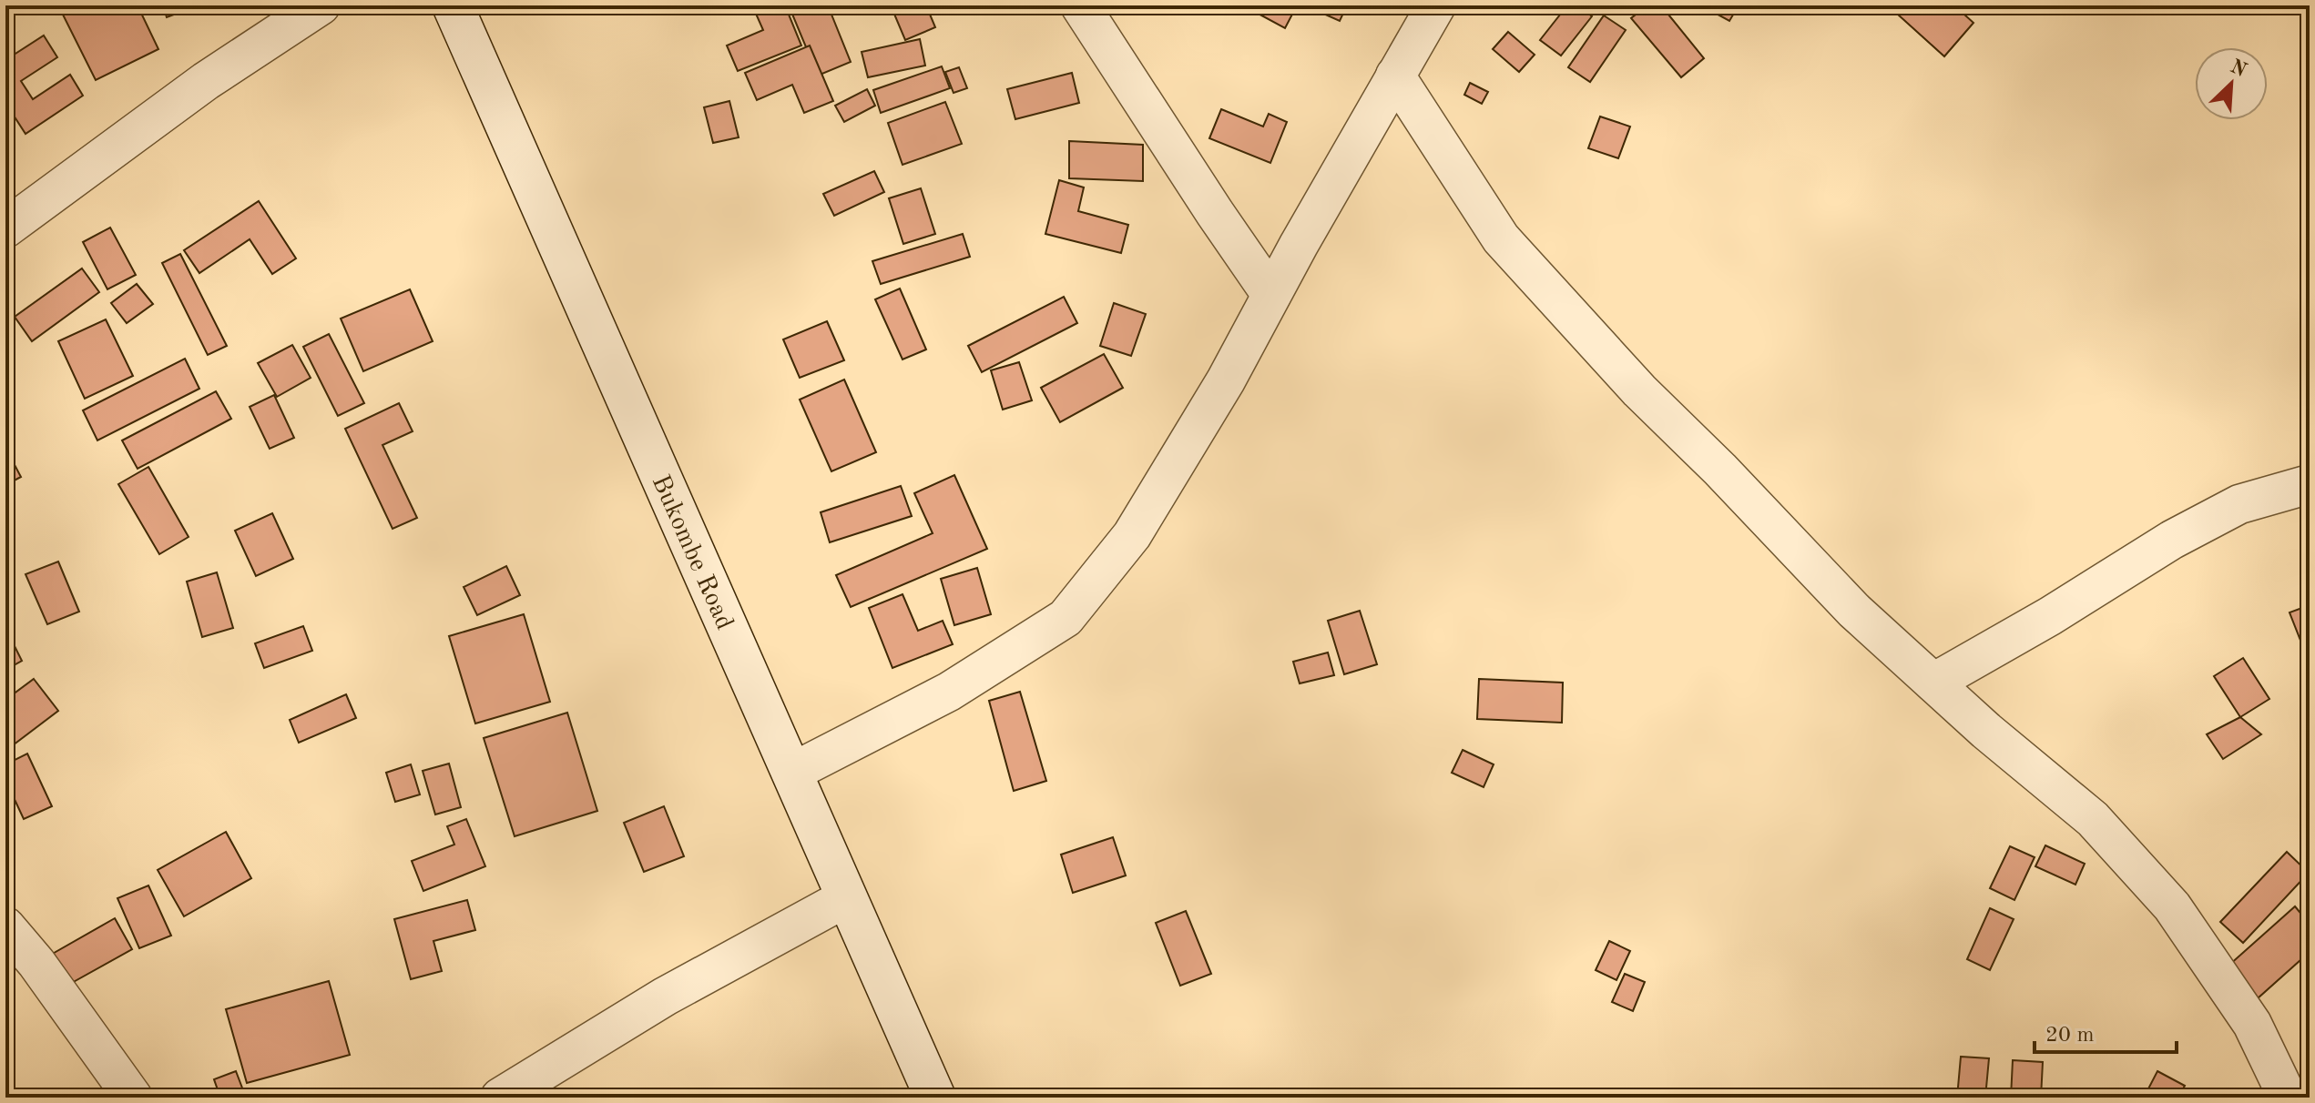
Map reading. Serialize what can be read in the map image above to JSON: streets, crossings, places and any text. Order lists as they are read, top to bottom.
{
  "streets": {
    "main road": ["Bukombe Road"]
  },
  "scale_bar": "20 m",
  "north": "top right"
}
